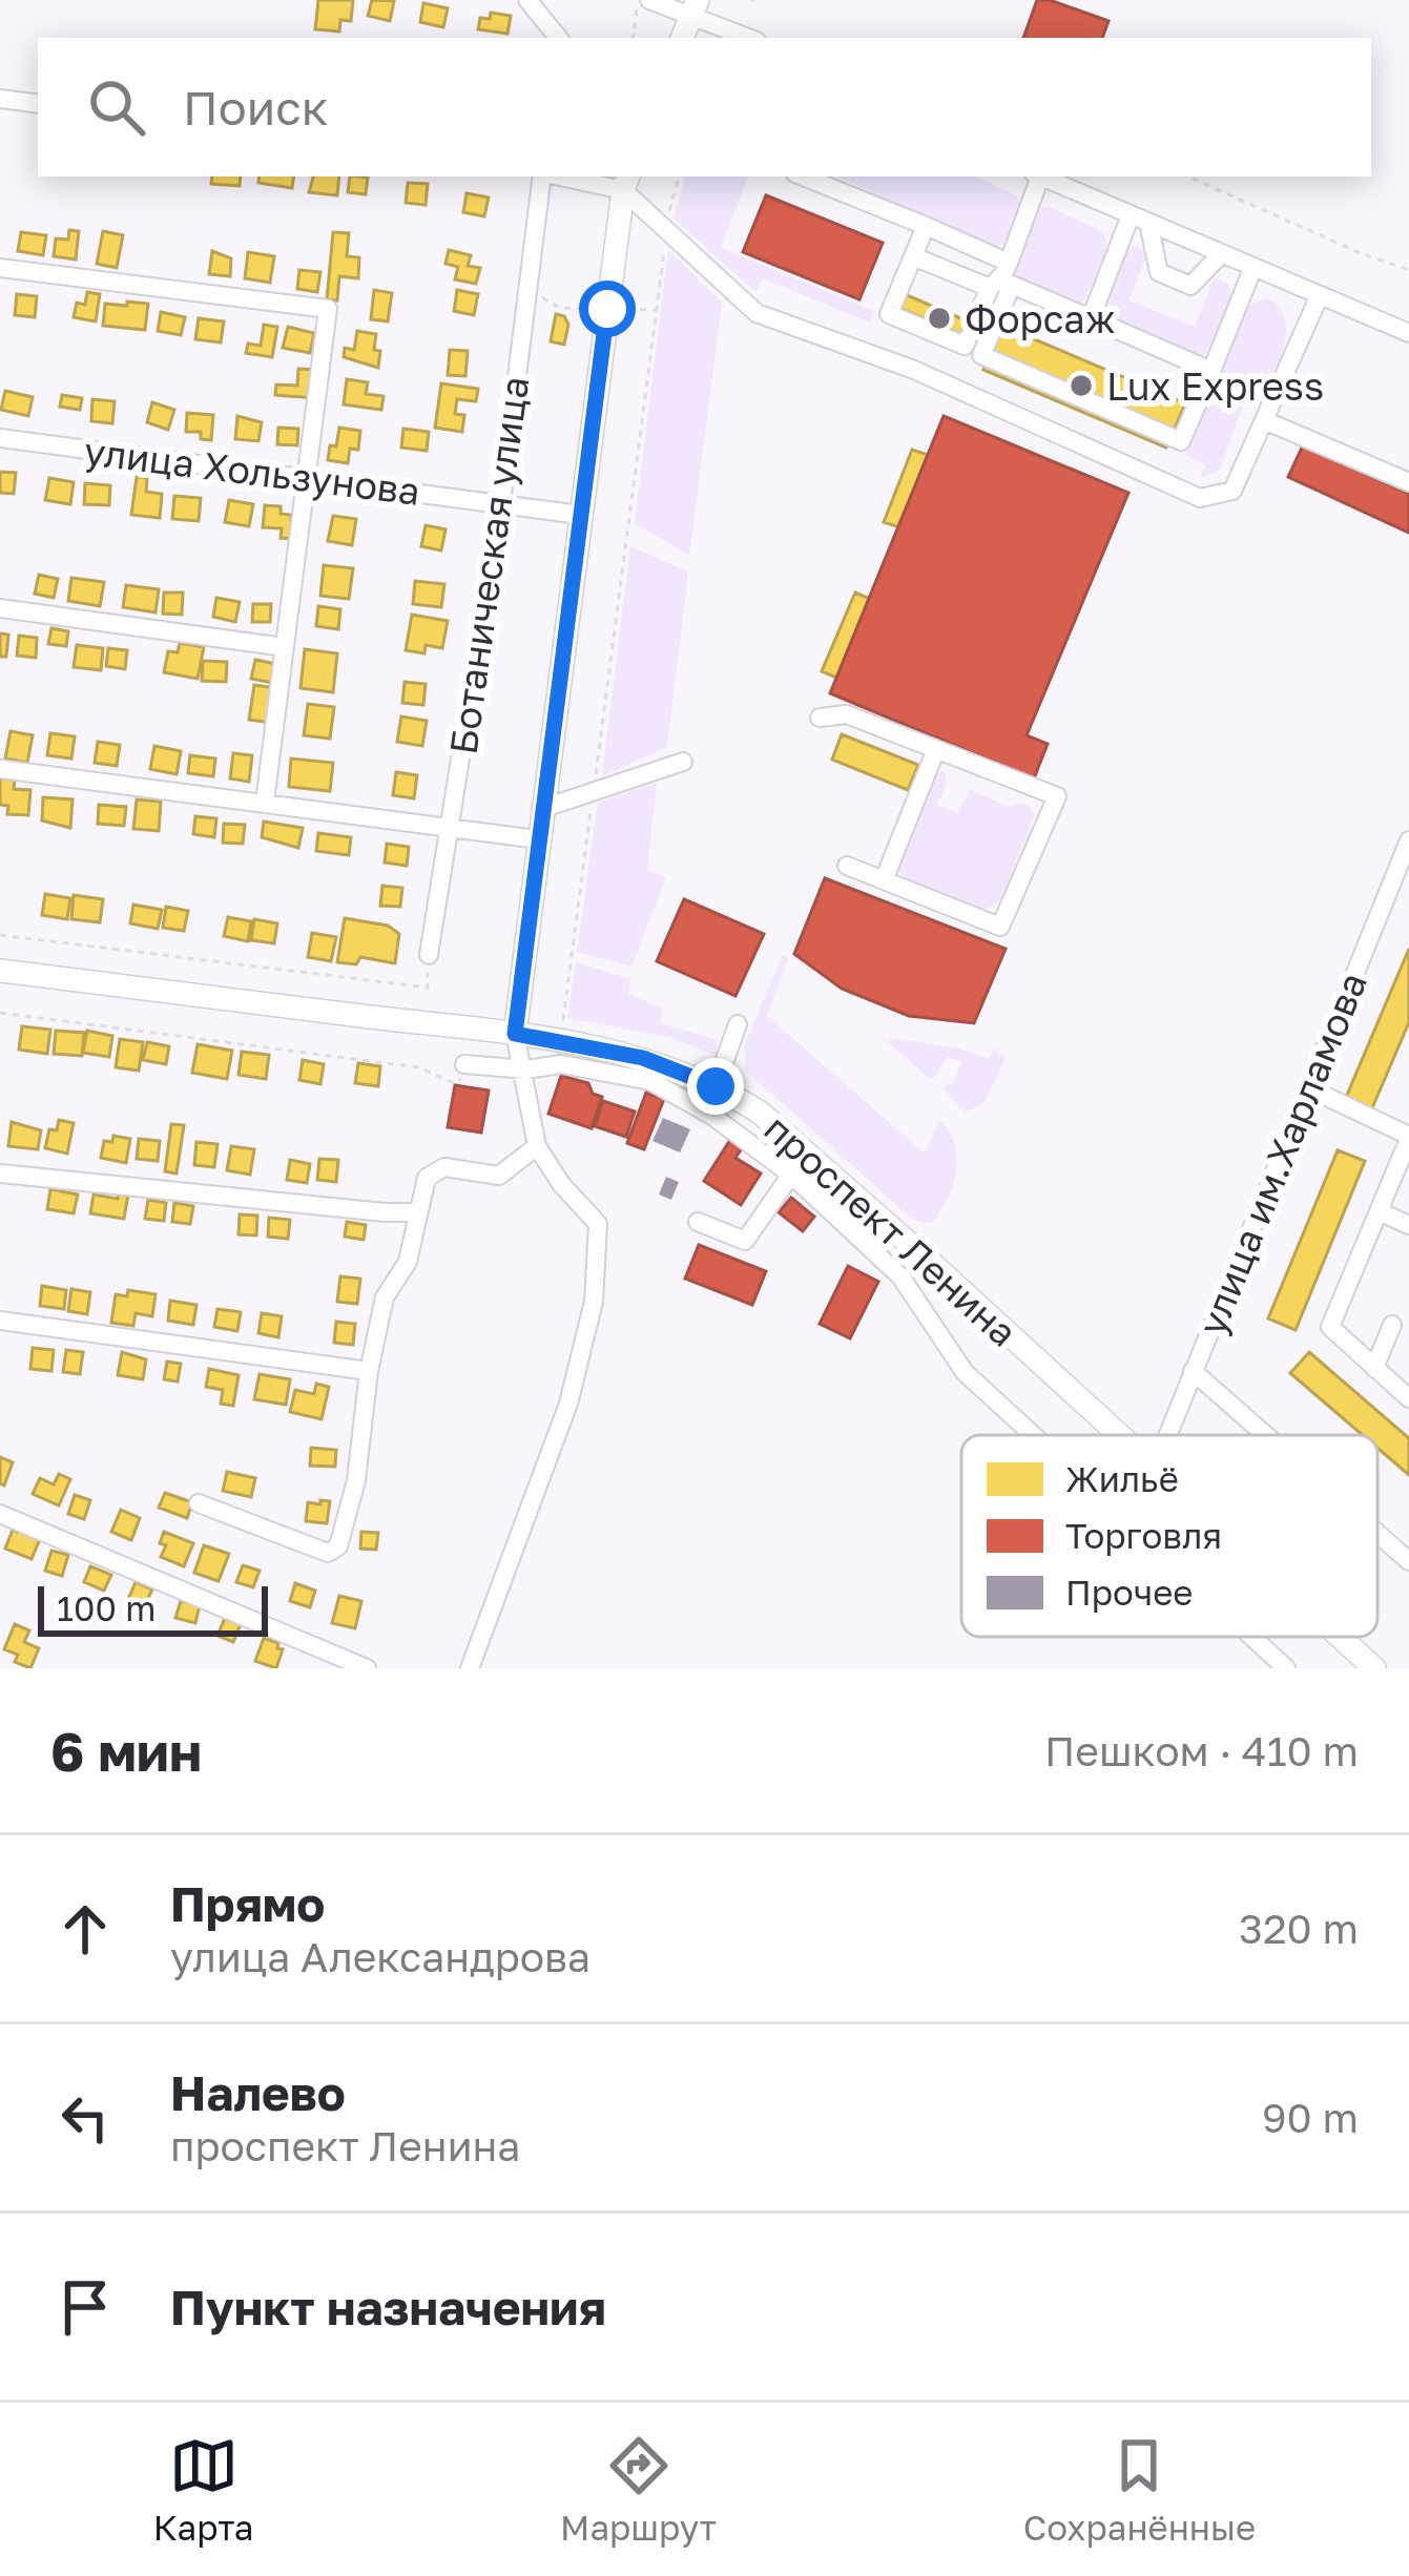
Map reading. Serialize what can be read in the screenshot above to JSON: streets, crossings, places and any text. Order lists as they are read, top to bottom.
{
  "streets": {
    "main road": ["проспект Ленина"],
    "street": ["улица Хользунова", "Ботаническая улица", "улица им.Харламова"]
  },
  "crossings": [
    ["улица Хользунова", "Ботаническая улица"]
  ],
  "places": ["Форсаж", "Lux Express"],
  "legend": ["Жильё", "Торговля", "Прочее"],
  "scale_bar": "100 m",
  "page": {
    "search": "Поиск",
    "scale": "100 m",
    "heading": ["6 мин", "Пешком · 410 m"],
    "list": [
      ["Прямо", "улица Александрова", "320 m"],
      ["Налево", "проспект Ленина", "90 m"],
      "Пункт назначения"
    ],
    "nav": ["Карта", "Маршрут", "Сохранённые"]
  }
}
